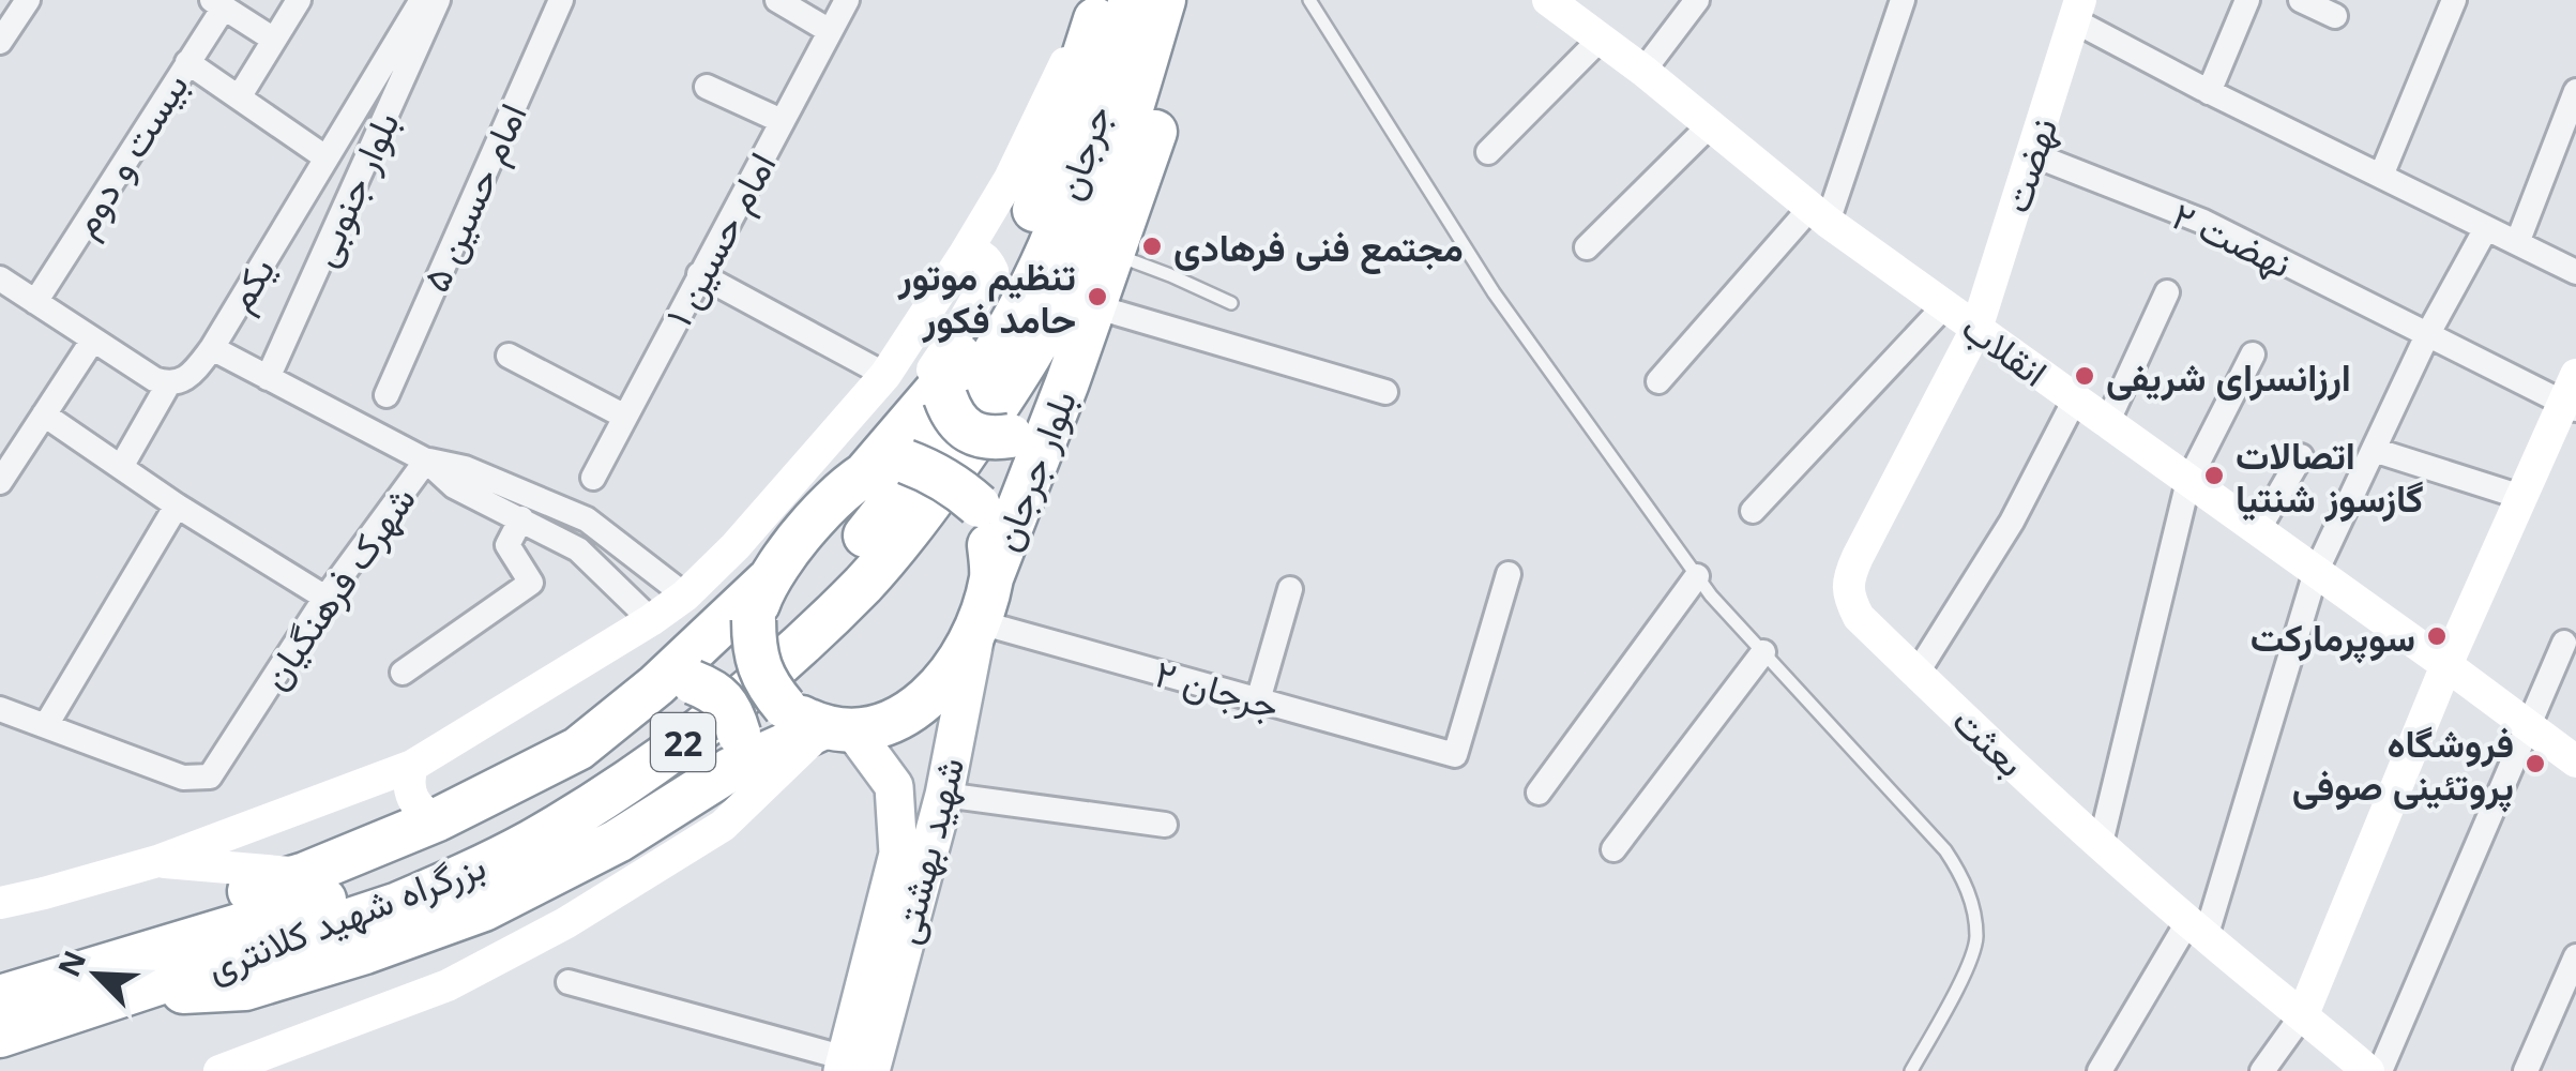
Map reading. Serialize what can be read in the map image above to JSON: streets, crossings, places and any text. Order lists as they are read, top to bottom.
{
  "streets": {
    "highway": [
      "جرجان",
      "بلوار جرجان",
      "22",
      "بزرگراه شهید کلانتری"
    ],
    "main road": ["شهید بهشتی"],
    "street": [
      "بیست و دوم",
      "نهضت",
      "بلوار جنوبی",
      "امام حسین ۵",
      "امام حسین ۱",
      "۲ نهضت",
      "یکم",
      "انقلاب",
      "شهرک فرهنگیان",
      "جرجان ۲",
      "بعثت"
    ]
  },
  "crossings": [
    ["جرجان", "بزرگراه شهید کلانتری"],
    ["نهضت", "۲ نهضت"],
    ["نهضت", "انقلاب"],
    ["نهضت", "بعثت"],
    ["انقلاب", "بعثت"],
    ["بلوار جرجان", "جرجان ۲"],
    ["بلوار جرجان", "شهید بهشتی"],
    ["بلوار جرجان", "بزرگراه شهید کلانتری"],
    ["جرجان ۲", "شهید بهشتی"],
    ["جرجان ۲", "بزرگراه شهید کلانتری"],
    ["شهید بهشتی", "بزرگراه شهید کلانتری"]
  ],
  "places": [
    "مجتمع فنی فرهادی",
    "تنظیم موتور حامد فکور",
    "ارزانسرای شریفی",
    "اتصالات گازسوز شنتیا",
    "سوپرمارکت",
    "فروشگاه پروتئینی صوفی"
  ],
  "north": "top left"
}
